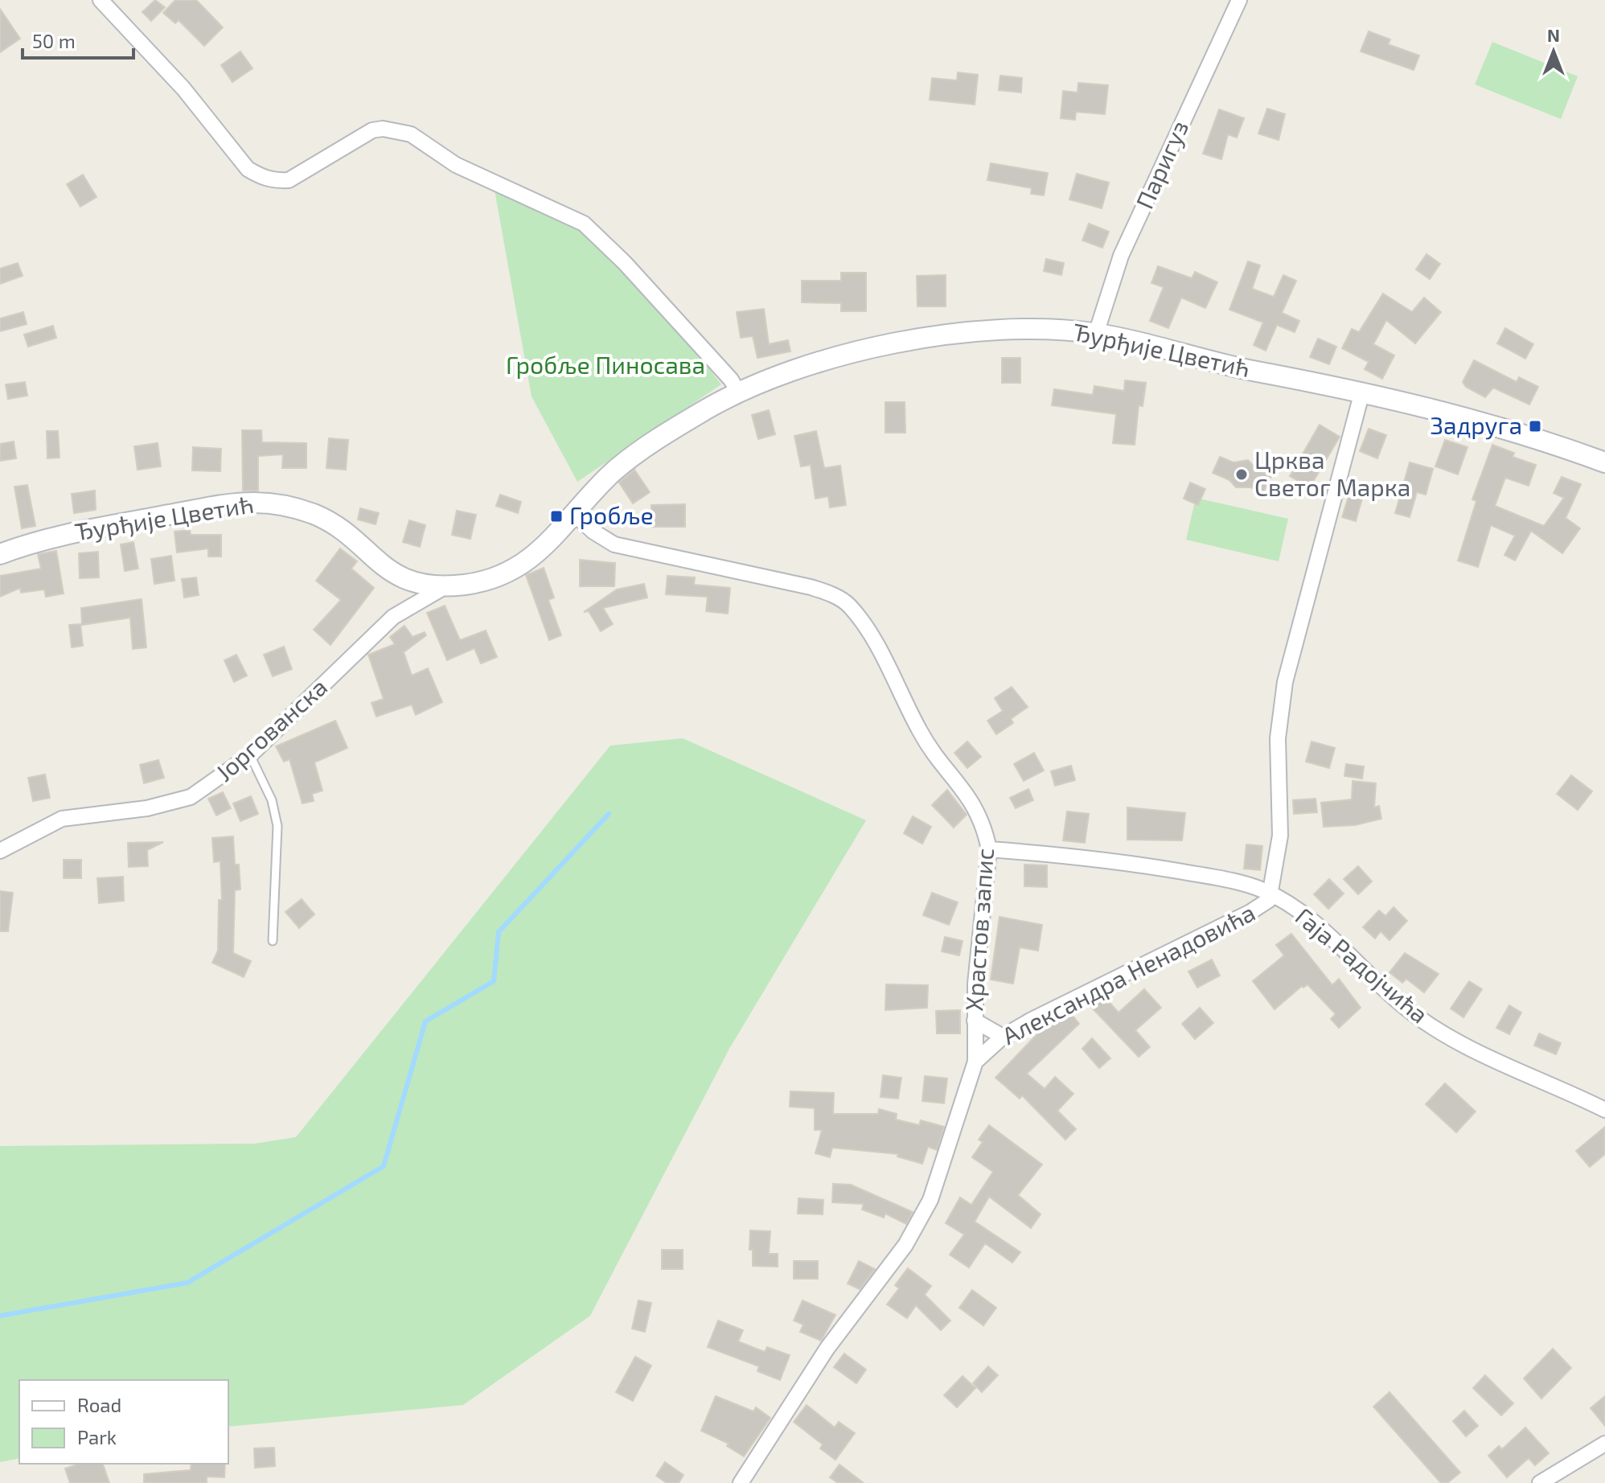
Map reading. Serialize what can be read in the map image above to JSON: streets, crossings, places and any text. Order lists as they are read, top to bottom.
{
  "streets": {
    "street": [
      "Паригуз",
      "Ђурђије Цветић",
      "Јоргованска",
      "Храстов запис",
      "Гаја Радојчића",
      "Александра Ненадовића"
    ]
  },
  "crossings": [
    ["Паригуз", "Ђурђије Цветић"],
    ["Ђурђије Цветић", "Јоргованска"],
    ["Ђурђије Цветић", "Храстов запис"],
    ["Ђурђије Цветић", "Александра Ненадовића"],
    ["Храстов запис", "Гаја Радојчића"],
    ["Храстов запис", "Александра Ненадовића"],
    ["Гаја Радојчића", "Александра Ненадовића"]
  ],
  "parks": ["Гробље Пиносава"],
  "places": {
    "transit": ["Задруга", "Гробље"],
    "other": ["Црква Светог Марка"]
  },
  "legend": ["Road", "Park"],
  "scale_bar": "50 m",
  "north": "top"
}
